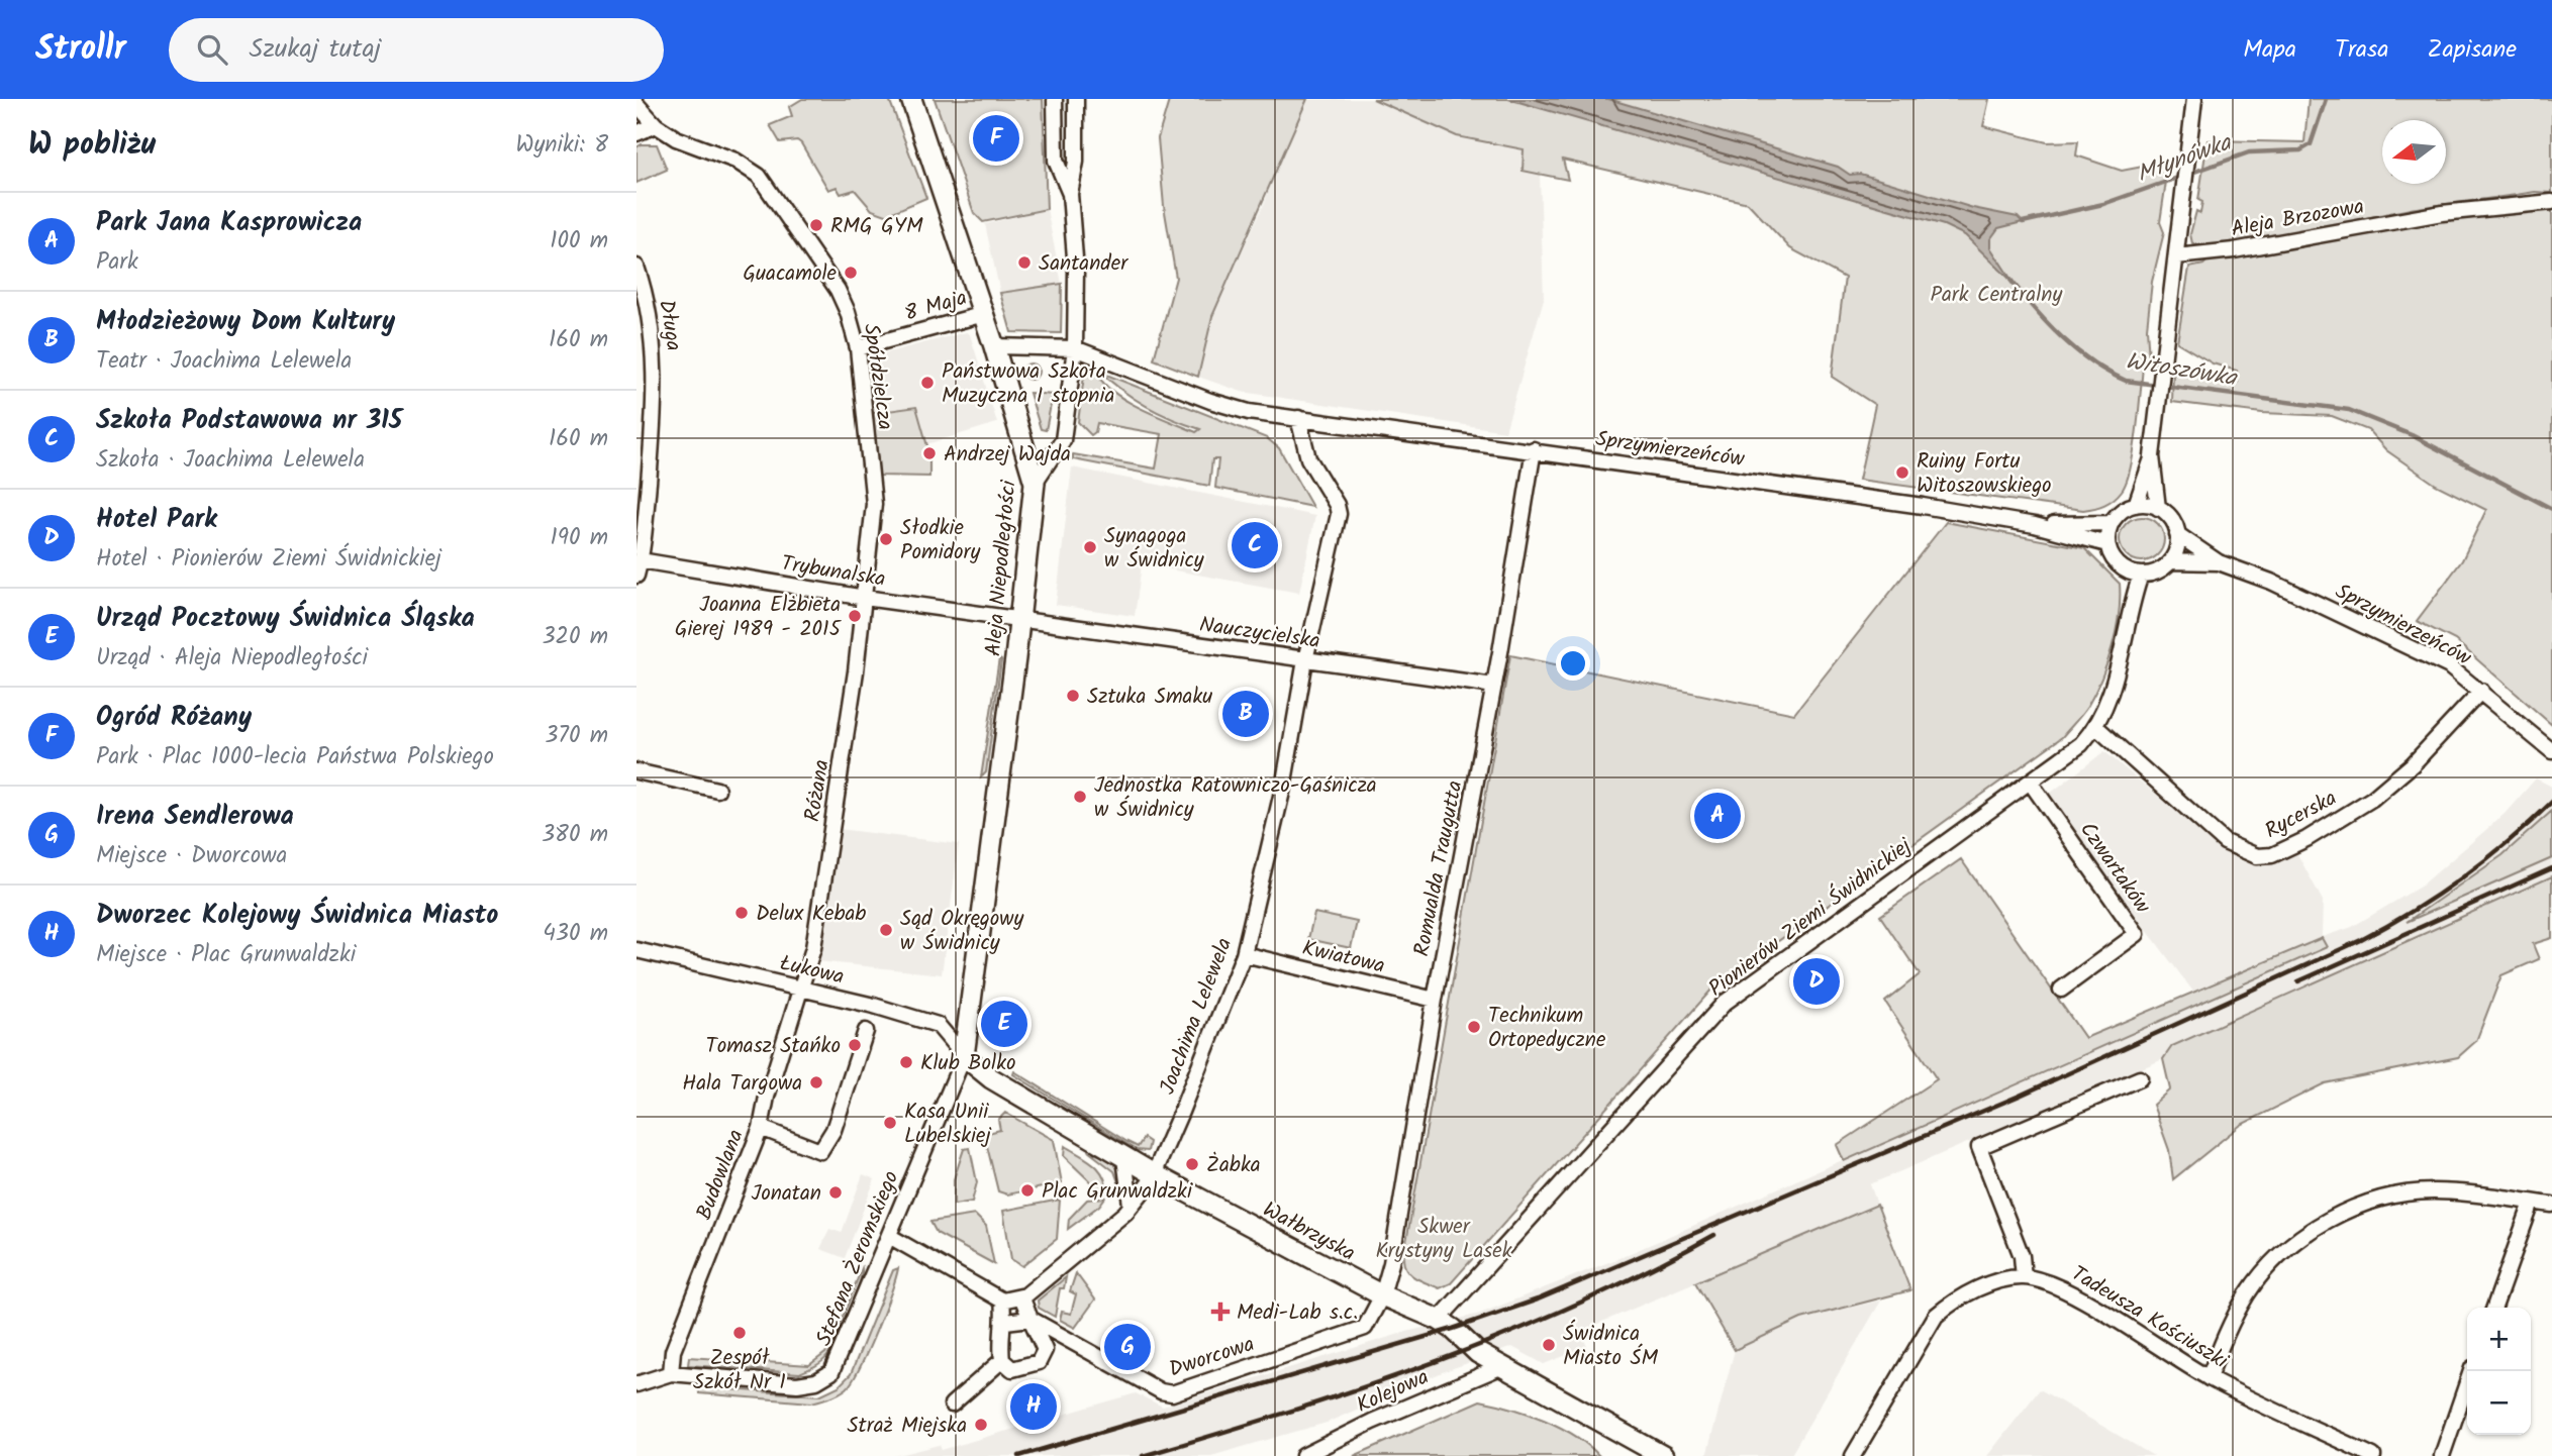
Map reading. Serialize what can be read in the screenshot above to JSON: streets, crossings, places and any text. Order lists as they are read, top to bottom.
{
  "streets": {
    "main road": ["Aleja Niepodległości", "Wałbrzyska"],
    "street": [
      "Aleja Brzozowa",
      "8 Maja",
      "Długa",
      "Spółdzielcza",
      "Sprzymierzeńców",
      "Trybunalska",
      "Nauczycielska",
      "Różana",
      "Rycerska",
      "Czwartaków",
      "Romualda Traugutta",
      "Pionierów Ziemi Świdnickiej",
      "Kwiatowa",
      "Łukowa",
      "Joachima Lelewela",
      "Budowlana",
      "Stefana Żeromskiego",
      "Tadeusza Kościuszki",
      "Dworcowa",
      "Kolejowa"
    ]
  },
  "crossings": [
    ["8 Maja", "Spółdzielcza"],
    ["8 Maja", "Aleja Niepodległości"],
    ["Długa", "Trybunalska"],
    ["Spółdzielcza", "Trybunalska"],
    ["Spółdzielcza", "Różana"],
    ["Sprzymierzeńców", "Rycerska"],
    ["Sprzymierzeńców", "Romualda Traugutta"],
    ["Sprzymierzeńców", "Pionierów Ziemi Świdnickiej"],
    ["Sprzymierzeńców", "Joachima Lelewela"],
    ["Aleja Niepodległości", "Trybunalska"],
    ["Aleja Niepodległości", "Nauczycielska"],
    ["Aleja Niepodległości", "Łukowa"],
    ["Aleja Niepodległości", "Stefana Żeromskiego"],
    ["Trybunalska", "Nauczycielska"],
    ["Trybunalska", "Różana"],
    ["Nauczycielska", "Romualda Traugutta"],
    ["Nauczycielska", "Joachima Lelewela"],
    ["Różana", "Łukowa"],
    ["Różana", "Budowlana"],
    ["Rycerska", "Pionierów Ziemi Świdnickiej"],
    ["Czwartaków", "Pionierów Ziemi Świdnickiej"],
    ["Romualda Traugutta", "Kwiatowa"],
    ["Romualda Traugutta", "Wałbrzyska"],
    ["Romualda Traugutta", "Dworcowa"],
    ["Pionierów Ziemi Świdnickiej", "Wałbrzyska"],
    ["Kwiatowa", "Joachima Lelewela"],
    ["Łukowa", "Budowlana"],
    ["Łukowa", "Stefana Żeromskiego"],
    ["Joachima Lelewela", "Wałbrzyska"],
    ["Budowlana", "Stefana Żeromskiego"],
    ["Wałbrzyska", "Dworcowa"],
    ["Wałbrzyska", "Kolejowa"]
  ],
  "water": ["Młynówka", "Witoszówka"],
  "parks": ["Park Centralny", "Skwer Krystyny Lasek"],
  "places": {
    "other": [
      "RMG GYM",
      "Santander",
      "Guacamole",
      "Państwowa Szkoła Muzyczna I stopnia",
      "Andrzej Wajda",
      "Ruiny Fortu Witoszowskiego",
      "Słodkie Pomidory",
      "Synagoga w Świdnicy",
      "Joanna Elżbieta Gierej 1989 - 2015",
      "Sztuka Smaku",
      "Jednostka Ratowniczo-Gaśnicza w Świdnicy",
      "Delux Kebab",
      "Sąd Okręgowy w Świdnicy",
      "Technikum Ortopedyczne",
      "Tomasz Stańko",
      "Klub Bolko",
      "Hala Targowa",
      "Kasa Unii Lubelskiej",
      "Żabka",
      "Plac Grunwaldzki",
      "Jonatan",
      "Zespół Szkół Nr 1",
      "Świdnica Miasto ŚM",
      "Straż Miejska"
    ],
    "health": ["Medi-Lab s.c."]
  },
  "north": "left",
  "page": {
    "header": "Strollr",
    "search": "Szukaj tutaj",
    "nav": ["Mapa", "Trasa", "Zapisane"],
    "heading": ["W pobliżu", "Wyniki: 8"],
    "pins": [
      "F",
      "C",
      "B",
      "A",
      "D",
      "E",
      "G",
      "H"
    ],
    "list": [
      {
        "mark": "A",
        "name": "Park Jana Kasprowicza",
        "note": "Park",
        "value": "100 m"
      },
      {
        "mark": "B",
        "name": "Młodzieżowy Dom Kultury",
        "note": "Teatr · Joachima Lelewela",
        "value": "160 m"
      },
      {
        "mark": "C",
        "name": "Szkoła Podstawowa nr 315",
        "note": "Szkoła · Joachima Lelewela",
        "value": "160 m"
      },
      {
        "mark": "D",
        "name": "Hotel Park",
        "note": "Hotel · Pionierów Ziemi Świdnickiej",
        "value": "190 m"
      },
      {
        "mark": "E",
        "name": "Urząd Pocztowy Świdnica Śląska",
        "note": "Urząd · Aleja Niepodległości",
        "value": "320 m"
      },
      {
        "mark": "F",
        "name": "Ogród Różany",
        "note": "Park · Plac 1000-lecia Państwa Polskiego",
        "value": "370 m"
      },
      {
        "mark": "G",
        "name": "Irena Sendlerowa",
        "note": "Miejsce · Dworcowa",
        "value": "380 m"
      },
      {
        "mark": "H",
        "name": "Dworzec Kolejowy Świdnica Miasto",
        "note": "Miejsce · Plac Grunwaldzki",
        "value": "430 m"
      }
    ],
    "map_buttons": ["+", "−"]
  }
}
